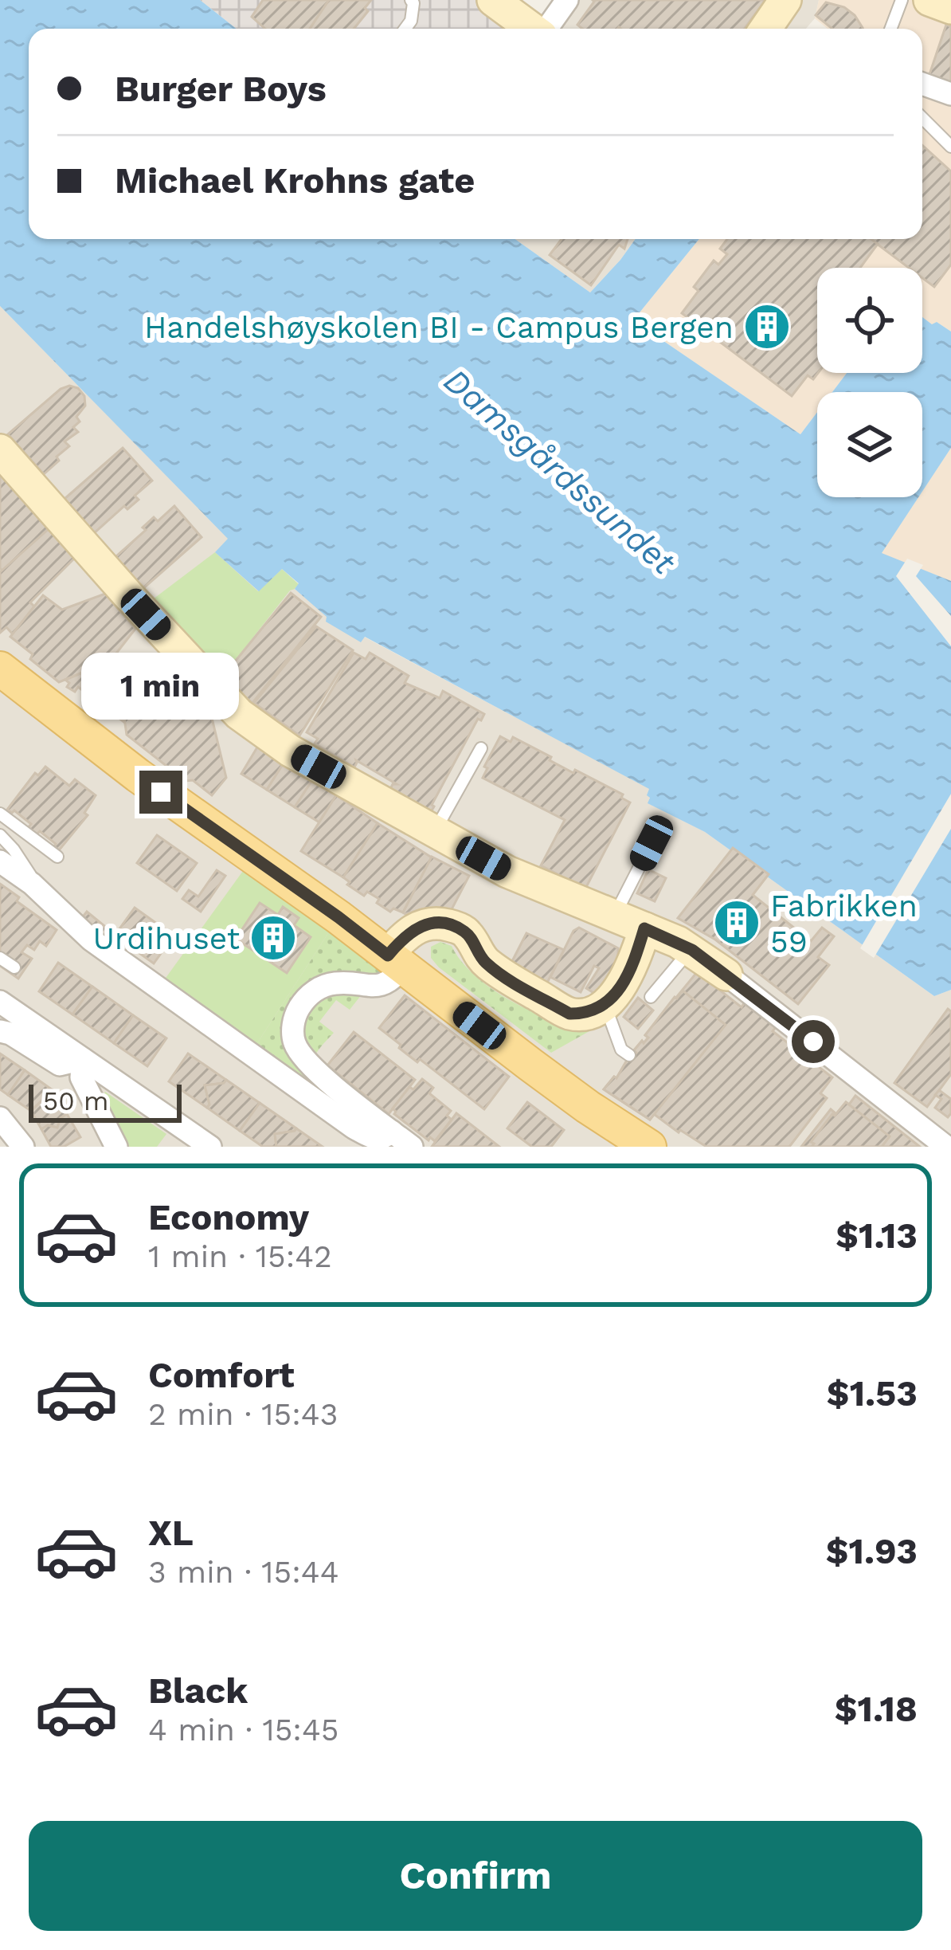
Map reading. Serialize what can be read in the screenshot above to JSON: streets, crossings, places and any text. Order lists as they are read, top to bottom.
{
  "water": ["Damsgårdssundet"],
  "places": {
    "building": ["Handelshøyskolen BI - Campus Bergen", "Fabrikken 59", "Urdihuset"]
  },
  "scale_bar": "50 m",
  "page": {
    "banner": ["Burger Boys", "Michael Krohns gate"],
    "bubble": "1 min",
    "scale": "50 m",
    "list": [
      {
        "name": "Economy",
        "note": "1 min · 15:42",
        "value": "$1.13"
      },
      {
        "name": "Comfort",
        "note": "2 min · 15:43",
        "value": "$1.53"
      },
      {
        "name": "XL",
        "note": "3 min · 15:44",
        "value": "$1.93"
      },
      {
        "name": "Black",
        "note": "4 min · 15:45",
        "value": "$1.18"
      }
    ],
    "buttons": "Confirm"
  }
}
